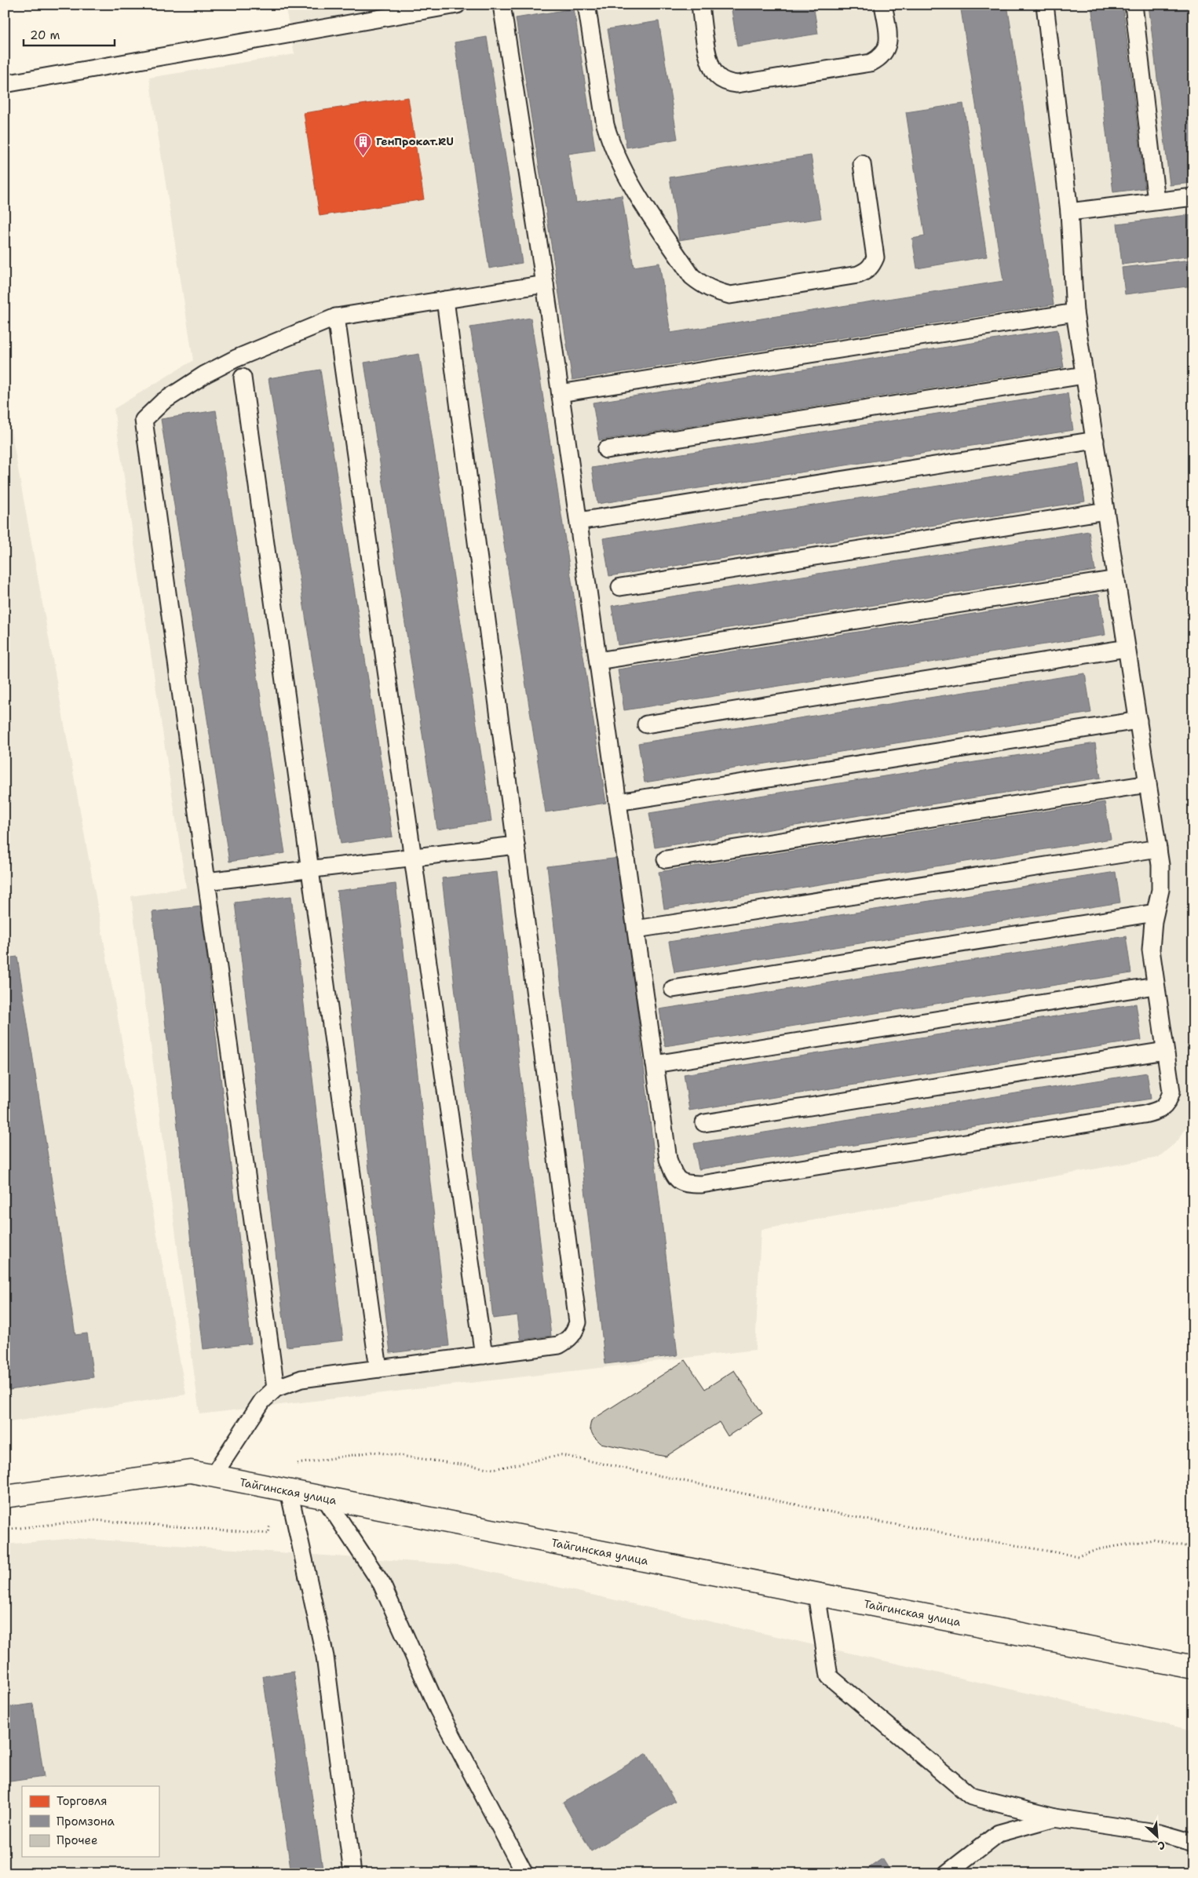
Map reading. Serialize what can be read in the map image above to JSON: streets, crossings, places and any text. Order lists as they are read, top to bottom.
{
  "streets": {
    "main road": ["Тайгинская улица"]
  },
  "places": {
    "building": ["ГенПрокат.RU"]
  },
  "legend": ["Торговля", "Промзона", "Прочее"],
  "scale_bar": "20 m",
  "north": "bottom right"
}
